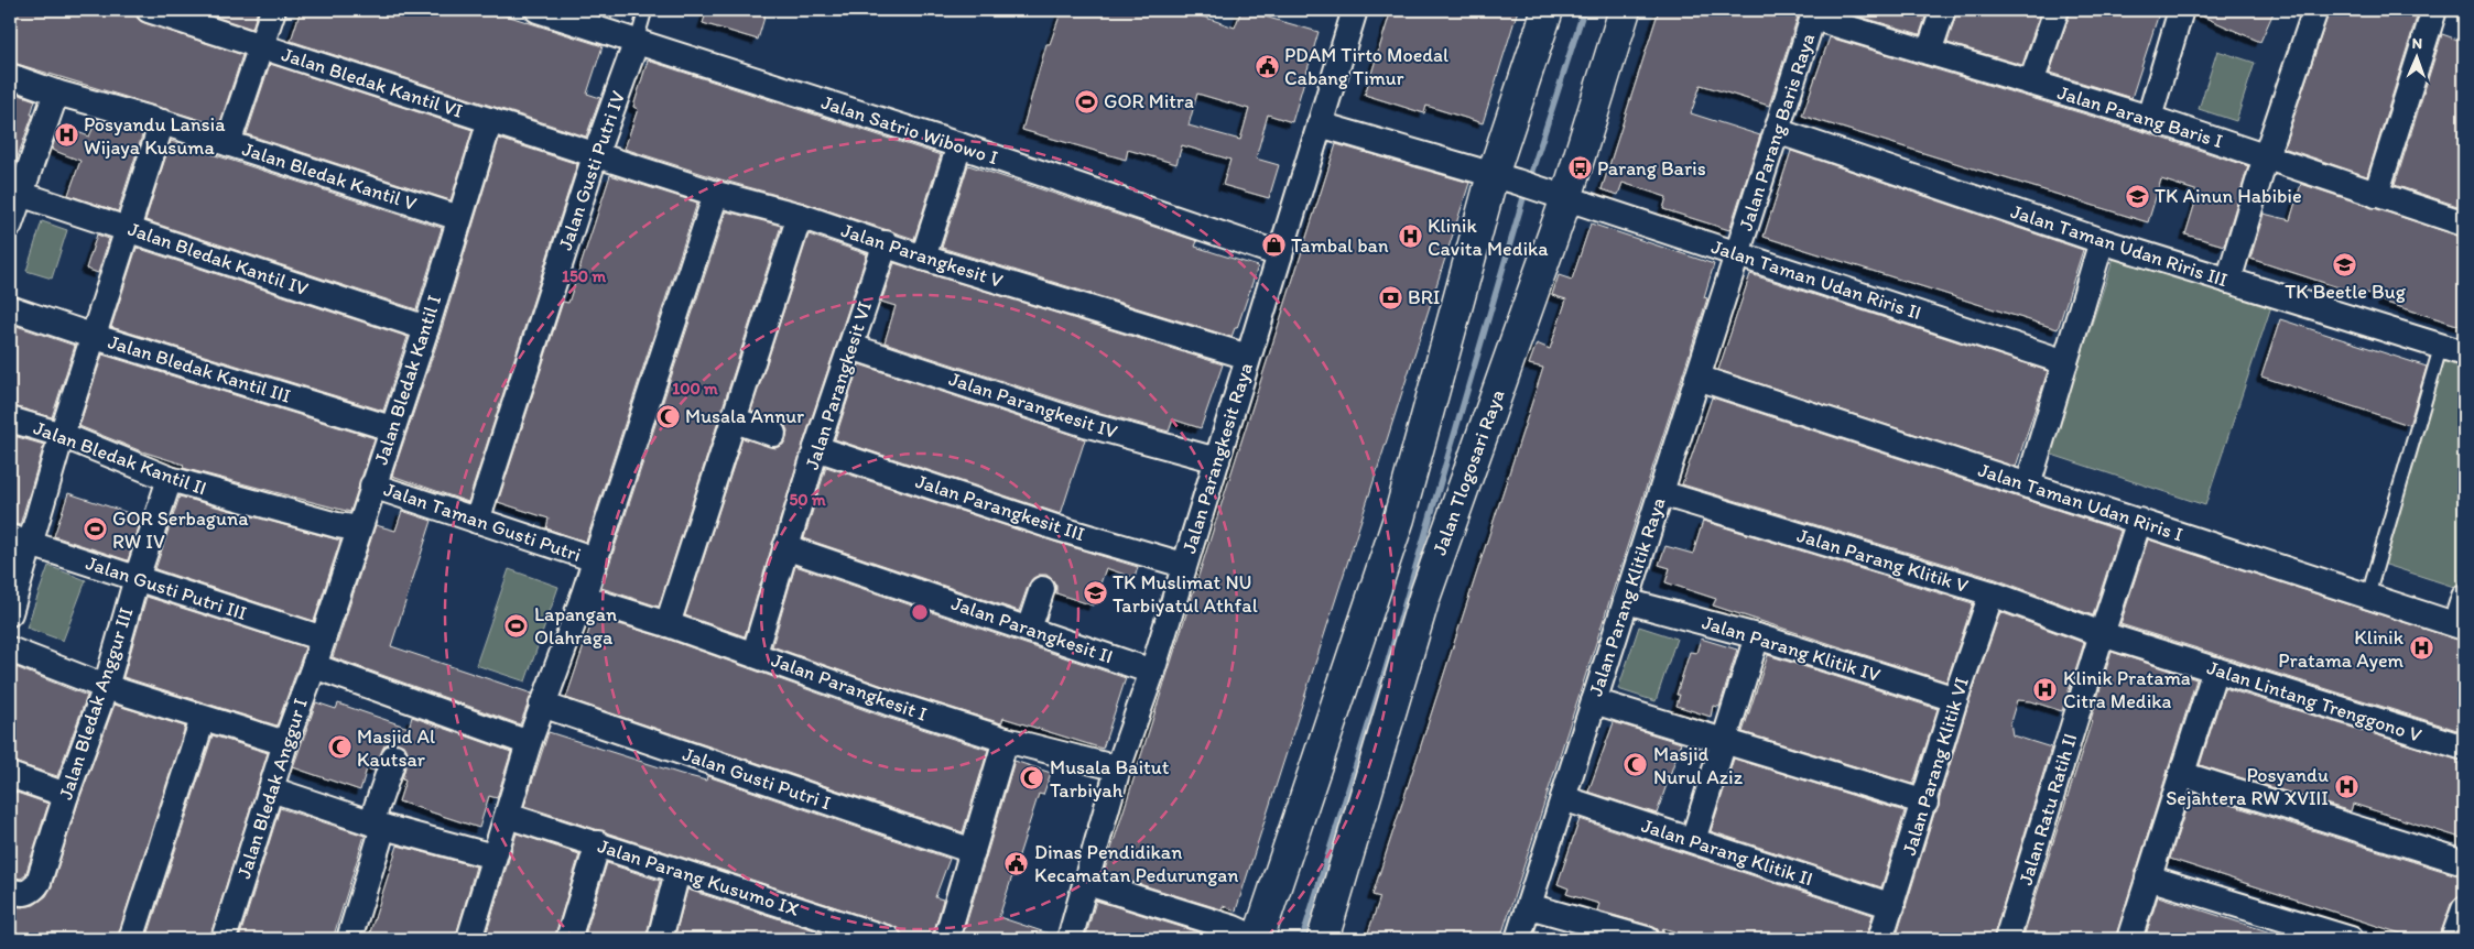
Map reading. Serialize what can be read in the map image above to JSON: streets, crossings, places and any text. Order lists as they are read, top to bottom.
{
  "streets": {
    "street": [
      "Jalan Bledak Kantil VI",
      "Jalan Parang Baris I",
      "Jalan Satrio Wibowo I",
      "Jalan Parang Baris Raya",
      "Jalan Gusti Putri IV",
      "Jalan Bledak Kantil V",
      "Jalan Taman Udan Riris III",
      "Jalan Parangkesit V",
      "Jalan Bledak Kantil IV",
      "Jalan Taman Udan Riris II",
      "Jalan Bledak Kantil III",
      "Jalan Bledak Kantil I",
      "Jalan Parangkesit VI",
      "Jalan Parangkesit IV",
      "Jalan Bledak Kantil II",
      "Jalan Parangkesit Raya",
      "Jalan Tlogosari Raya",
      "Jalan Taman Udan Riris I",
      "Jalan Parangkesit III",
      "Jalan Taman Gusti Putri",
      "Jalan Parang Klitik V",
      "Jalan Gusti Putri III",
      "Jalan Parang Klitik Raya",
      "Jalan Parangkesit II",
      "Jalan Parang Klitik IV",
      "Jalan Parangkesit I",
      "Jalan Lintang Trenggono V",
      "Jalan Bledak Anggur III",
      "Jalan Parang Klitik VI",
      "Jalan Gusti Putri I",
      "Jalan Bledak Anggur I",
      "Jalan Ratu Ratih II",
      "Jalan Parang Klitik II",
      "Jalan Parang Kusumo IX"
    ]
  },
  "crossings": [
    ["Jalan Bledak Kantil VI", "Jalan Gusti Putri IV"],
    ["Jalan Bledak Kantil VI", "Jalan Parangkesit V"],
    ["Jalan Bledak Kantil VI", "Jalan Bledak Kantil I"],
    ["Jalan Parang Baris I", "Jalan Parang Baris Raya"],
    ["Jalan Satrio Wibowo I", "Jalan Gusti Putri IV"],
    ["Jalan Satrio Wibowo I", "Jalan Parangkesit Raya"],
    ["Jalan Parang Baris Raya", "Jalan Taman Udan Riris III"],
    ["Jalan Parang Baris Raya", "Jalan Taman Udan Riris II"],
    ["Jalan Parang Baris Raya", "Jalan Parang Klitik Raya"],
    ["Jalan Gusti Putri IV", "Jalan Parangkesit V"],
    ["Jalan Gusti Putri IV", "Jalan Taman Gusti Putri"],
    ["Jalan Bledak Kantil V", "Jalan Bledak Kantil I"],
    ["Jalan Parangkesit V", "Jalan Parangkesit VI"],
    ["Jalan Parangkesit V", "Jalan Parangkesit Raya"],
    ["Jalan Bledak Kantil IV", "Jalan Bledak Kantil I"],
    ["Jalan Taman Udan Riris II", "Jalan Parangkesit Raya"],
    ["Jalan Taman Udan Riris II", "Jalan Tlogosari Raya"],
    ["Jalan Taman Udan Riris II", "Jalan Parang Klitik Raya"],
    ["Jalan Bledak Kantil III", "Jalan Bledak Kantil I"],
    ["Jalan Bledak Kantil I", "Jalan Bledak Kantil II"],
    ["Jalan Bledak Kantil I", "Jalan Taman Gusti Putri"],
    ["Jalan Bledak Kantil I", "Jalan Gusti Putri III"],
    ["Jalan Bledak Kantil I", "Jalan Bledak Anggur I"],
    ["Jalan Parangkesit VI", "Jalan Parangkesit IV"],
    ["Jalan Parangkesit VI", "Jalan Parangkesit III"],
    ["Jalan Parangkesit VI", "Jalan Parangkesit II"],
    ["Jalan Parangkesit VI", "Jalan Parangkesit I"],
    ["Jalan Parangkesit IV", "Jalan Parangkesit Raya"],
    ["Jalan Bledak Kantil II", "Jalan Bledak Anggur III"],
    ["Jalan Parangkesit Raya", "Jalan Parangkesit III"],
    ["Jalan Parangkesit Raya", "Jalan Parangkesit II"],
    ["Jalan Parangkesit Raya", "Jalan Parangkesit I"],
    ["Jalan Taman Udan Riris I", "Jalan Parang Klitik Raya"],
    ["Jalan Taman Udan Riris I", "Jalan Ratu Ratih II"],
    ["Jalan Taman Gusti Putri", "Jalan Parangkesit I"],
    ["Jalan Taman Gusti Putri", "Jalan Gusti Putri I"],
    ["Jalan Taman Gusti Putri", "Jalan Parang Kusumo IX"],
    ["Jalan Parang Klitik V", "Jalan Parang Klitik Raya"],
    ["Jalan Parang Klitik V", "Jalan Lintang Trenggono V"],
    ["Jalan Parang Klitik V", "Jalan Parang Klitik VI"],
    ["Jalan Parang Klitik V", "Jalan Ratu Ratih II"],
    ["Jalan Gusti Putri III", "Jalan Bledak Anggur III"],
    ["Jalan Gusti Putri III", "Jalan Bledak Anggur I"],
    ["Jalan Parang Klitik Raya", "Jalan Parang Klitik IV"],
    ["Jalan Parang Klitik Raya", "Jalan Parang Klitik II"],
    ["Jalan Parang Klitik IV", "Jalan Parang Klitik VI"],
    ["Jalan Lintang Trenggono V", "Jalan Ratu Ratih II"],
    ["Jalan Parang Klitik VI", "Jalan Parang Klitik II"]
  ],
  "places": {
    "public building": ["PDAM Tirto Moedal Cabang Timur", "Dinas Pendidikan Kecamatan Pedurungan"],
    "sports": ["GOR Mitra", "GOR Serbaguna RW IV", "Lapangan Olahraga"],
    "hospital": [
      "Posyandu Lansia Wijaya Kusuma",
      "Klinik Cavita Medika",
      "Klinik Pratama Ayem",
      "Klinik Pratama Citra Medika",
      "Posyandu Sejahtera RW XVIII"
    ],
    "bus stop": ["Parang Baris"],
    "school or university": ["TK Ainun Habibie", "TK Beetle Bug", "TK Muslimat NU Tarbiyatul Athfal"],
    "shop": ["Tambal ban"],
    "bank": ["BRI"],
    "mosque": [
      "Musala Annur",
      "Masjid Al Kautsar",
      "Masjid Nurul Aziz",
      "Musala Baitut Tarbiyah"
    ]
  },
  "north": "top",
  "rings": ["150 m", "100 m", "50 m"]
}
